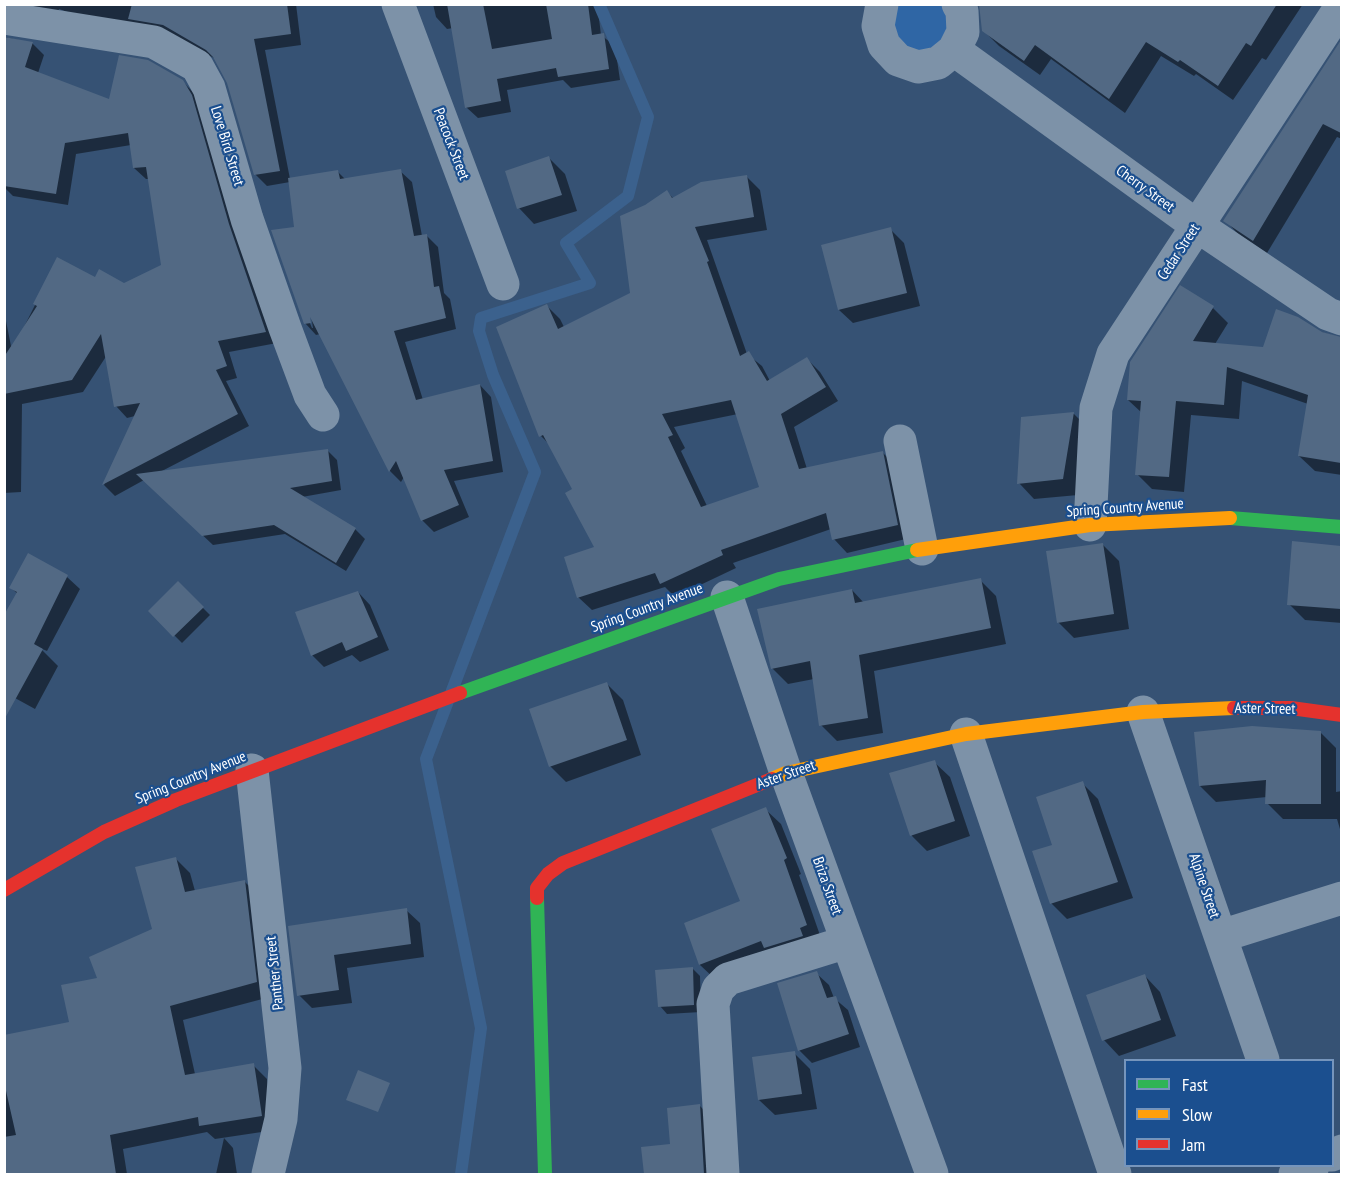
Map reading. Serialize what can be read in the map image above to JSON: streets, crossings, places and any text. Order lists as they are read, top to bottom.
{
  "streets": {
    "street": [
      "Peacock Street",
      "Love Bird Street",
      "Cherry Street",
      "Cedar Street",
      "Spring Country Avenue",
      "Aster Street",
      "Briza Street",
      "Alpine Street",
      "Panther Street"
    ]
  },
  "crossings": [
    ["Cherry Street", "Cedar Street"],
    ["Cedar Street", "Spring Country Avenue"],
    ["Spring Country Avenue", "Briza Street"],
    ["Spring Country Avenue", "Panther Street"],
    ["Aster Street", "Briza Street"],
    ["Aster Street", "Alpine Street"]
  ],
  "legend": ["Fast", "Slow", "Jam"]
}
